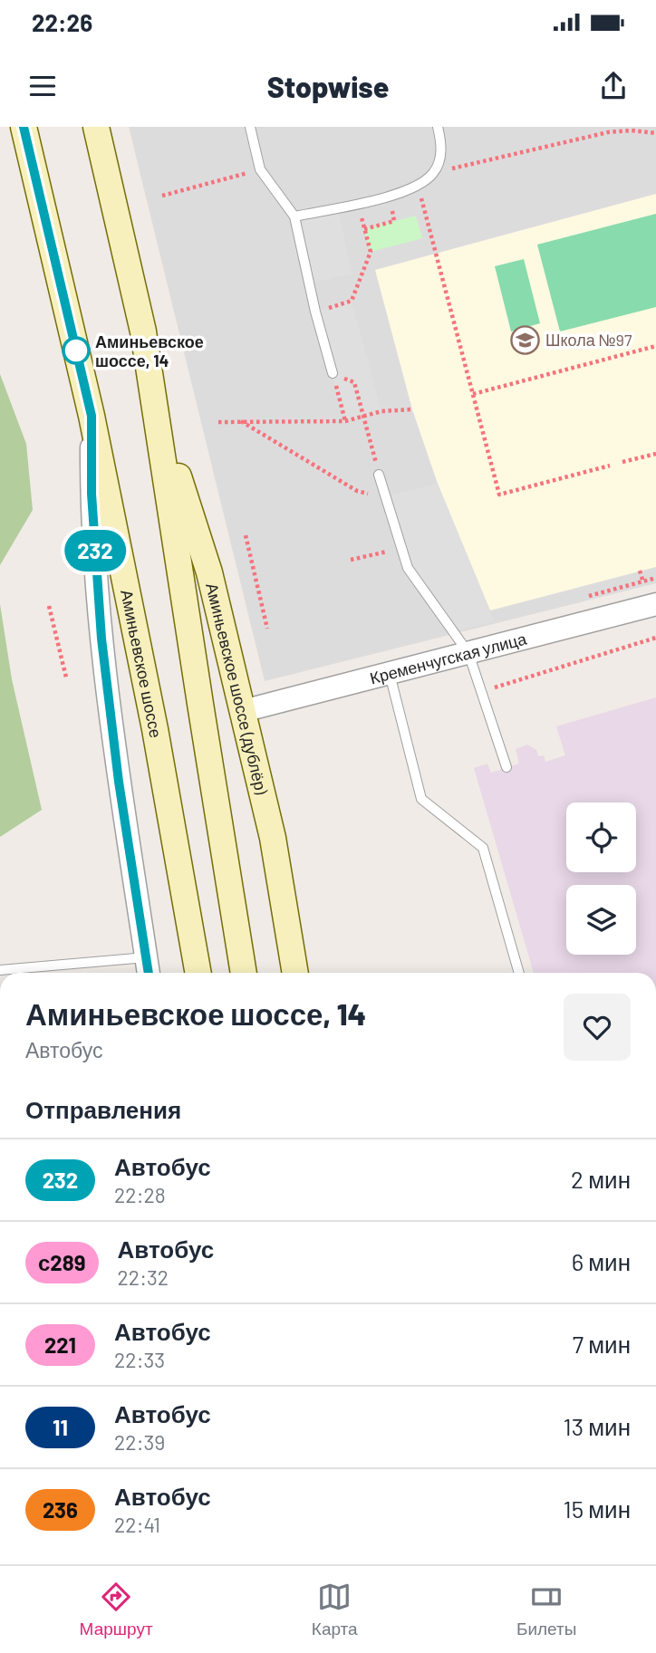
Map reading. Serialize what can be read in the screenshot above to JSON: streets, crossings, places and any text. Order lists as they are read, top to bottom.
{
  "streets": {
    "main road": ["Аминьевское шоссе", "Аминьевское шоссе (дублёр)"],
    "street": ["Кременчугская улица"]
  },
  "crossings": [
    ["Кременчугская улица", "Аминьевское шоссе (дублёр)"]
  ],
  "places": {
    "school or university": ["Школа №97"],
    "other": ["Аминьевское шоссе, 14"]
  },
  "lines": ["bus line 232"],
  "page": {
    "status": "22:26",
    "header": "Stopwise",
    "on_map": "232",
    "heading": [
      ["Аминьевское шоссе, 14", "Автобус"],
      "Отправления"
    ],
    "list": [
      {
        "mark": "232",
        "name": "Автобус",
        "note": "22:28",
        "value": "2 мин"
      },
      {
        "mark": "с289",
        "name": "Автобус",
        "note": "22:32",
        "value": "6 мин"
      },
      {
        "mark": "221",
        "name": "Автобус",
        "note": "22:33",
        "value": "7 мин"
      },
      {
        "mark": "11",
        "name": "Автобус",
        "note": "22:39",
        "value": "13 мин"
      },
      {
        "mark": "236",
        "name": "Автобус",
        "note": "22:41",
        "value": "15 мин"
      }
    ],
    "tabs": ["Маршрут", "Карта", "Билеты"]
  }
}
